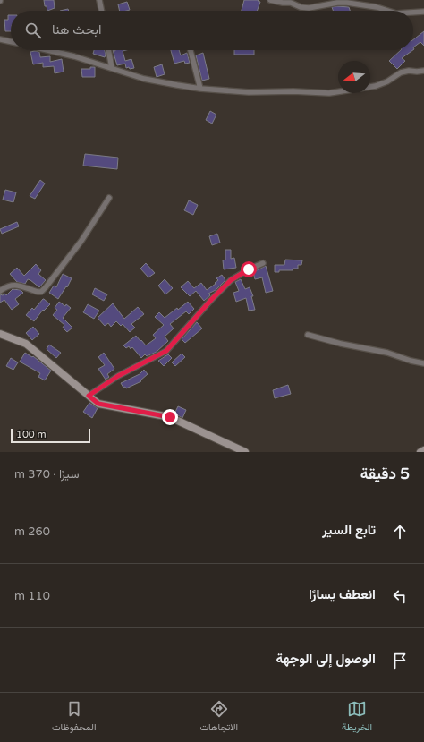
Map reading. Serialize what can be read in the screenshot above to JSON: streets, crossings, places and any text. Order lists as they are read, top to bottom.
{
  "scale_bar": "100 m",
  "north": "left",
  "page": {
    "search": "ابحث هنا",
    "scale": "100 m",
    "heading": ["5 دقيقة", "سيرًا · 370 m"],
    "list": [
      ["تابع السير", "260 m"],
      ["انعطف يسارًا", "110 m"],
      "الوصول إلى الوجهة"
    ],
    "nav": ["الخريطة", "الاتجاهات", "المحفوظات"]
  }
}
